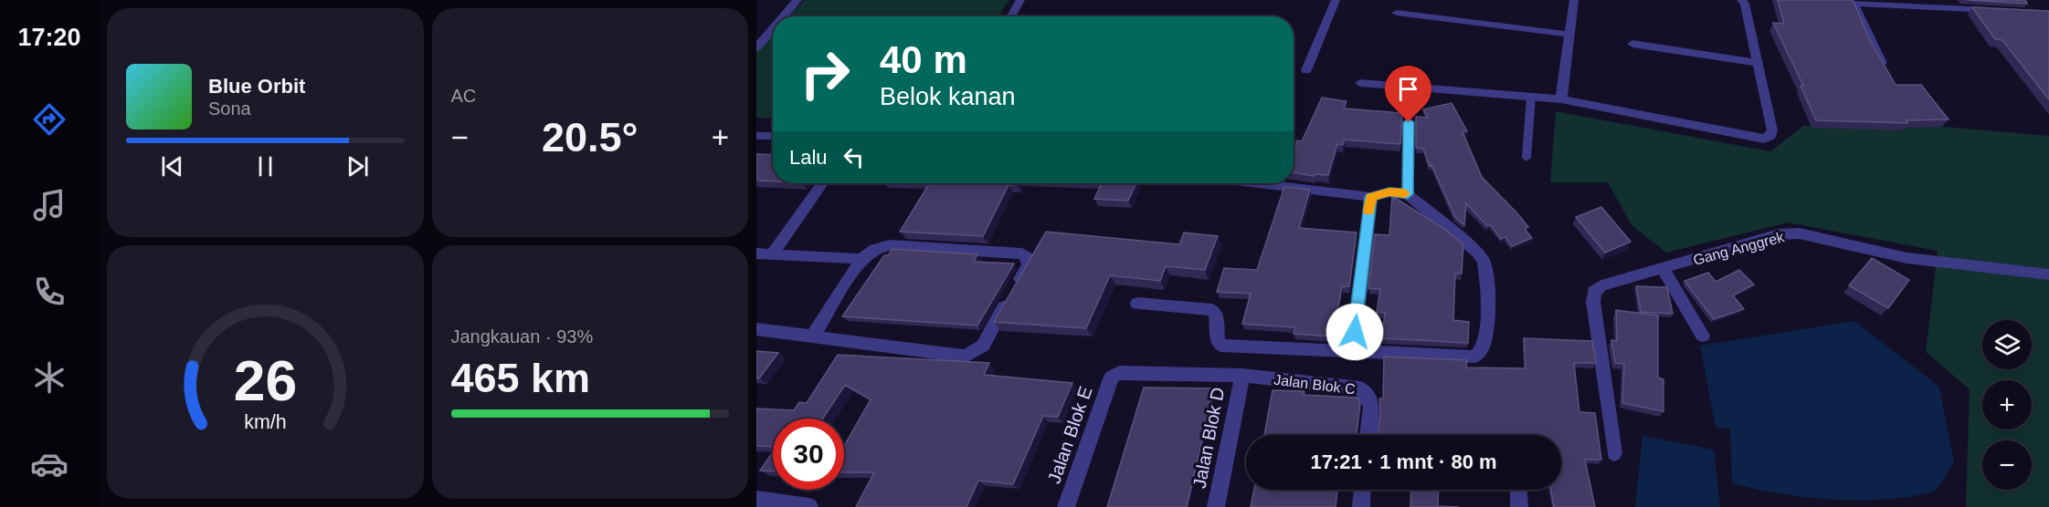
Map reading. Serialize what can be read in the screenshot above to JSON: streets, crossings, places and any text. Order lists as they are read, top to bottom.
{
  "streets": {
    "street": [
      "Gang Anggrek",
      "Jalan Blok C",
      "Jalan Blok E",
      "Jalan Blok D"
    ]
  },
  "crossings": [
    ["Jalan Blok C", "Jalan Blok E"],
    ["Jalan Blok C", "Jalan Blok D"]
  ],
  "page": {
    "tabs": "17:20",
    "tile": [
      "AC",
      ["Jangkauan · 93%", "465 km"]
    ],
    "turn": ["40 m", "Belok kanan"],
    "song": ["Blue Orbit", "Sona"],
    "heat": ["−", "20.5°", "+"],
    "then": "Lalu",
    "map_buttons": ["+", "−"],
    "limit": "30",
    "trip": "17:21 · 1 mnt · 80 m",
    "gauge": ["26", "km/h"]
  }
}
